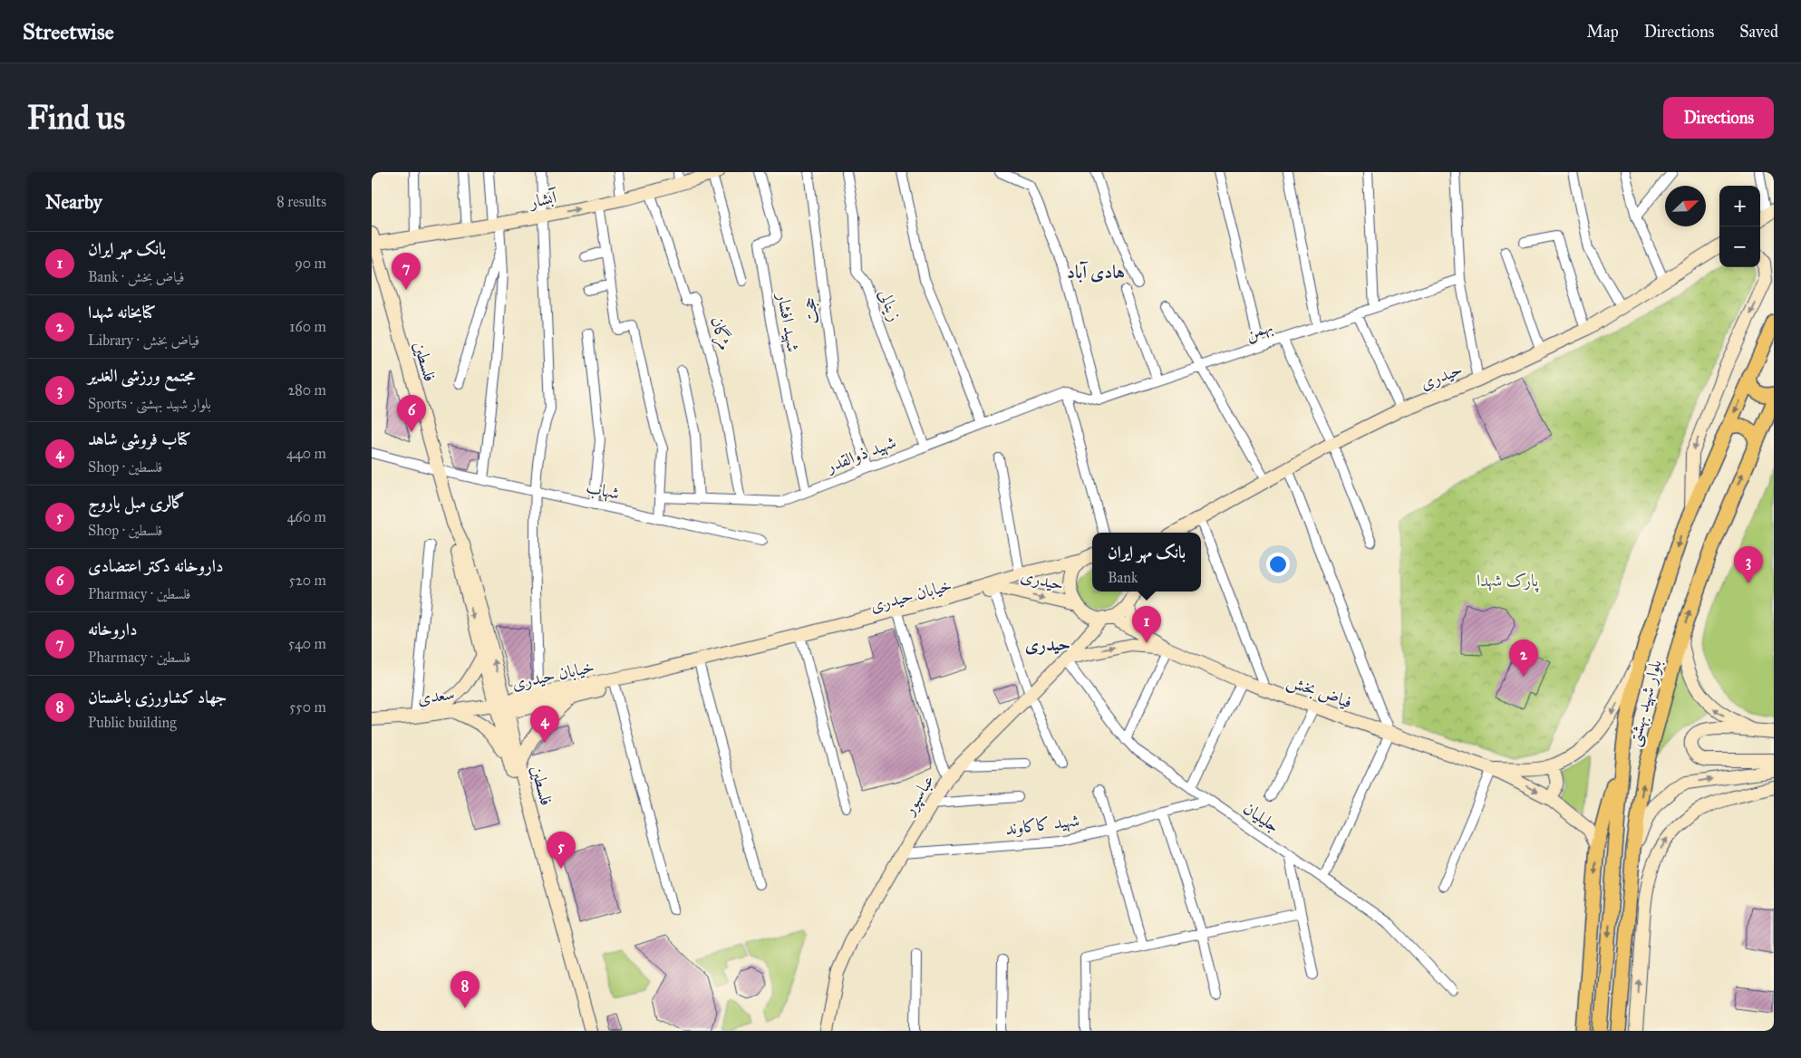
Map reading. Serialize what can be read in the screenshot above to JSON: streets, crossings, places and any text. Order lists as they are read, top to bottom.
{
  "streets": {
    "main road": ["بلوار شهید بهشتی"],
    "street": [
      "آبشار",
      "زینالی",
      "حجت",
      "شهید افشار",
      "بهمن",
      "مژگان",
      "فلسطین",
      "حیدری",
      "شهید ذوالقدر",
      "شهاب",
      "خیابان حیدری",
      "فیاض بخش",
      "سعدی",
      "عباسپور",
      "جلیلیان",
      "شهید کاکاوند"
    ]
  },
  "crossings": [
    ["آبشار", "مژگان"],
    ["آبشار", "فلسطین"],
    ["زینالی", "شهید ذوالقدر"],
    ["حجت", "شهید ذوالقدر"],
    ["شهید افشار", "شهید ذوالقدر"],
    ["مژگان", "شهید ذوالقدر"],
    ["فلسطین", "شهاب"],
    ["فلسطین", "خیابان حیدری"],
    ["فلسطین", "سعدی"],
    ["حیدری", "خیابان حیدری"],
    ["حیدری", "فیاض بخش"],
    ["حیدری", "عباسپور"],
    ["خیابان حیدری", "سعدی"],
    ["فیاض بخش", "عباسپور"],
    ["عباسپور", "جلیلیان"],
    ["عباسپور", "شهید کاکاوند"],
    ["جلیلیان", "شهید کاکاوند"]
  ],
  "districts": ["هادی آباد", "حیدری"],
  "parks": ["پارک شهدا"],
  "north": "top right",
  "page": {
    "header": "Streetwise",
    "nav": ["Map", "Directions", "Saved"],
    "buttons": "Directions",
    "title": "Find us",
    "heading": ["Nearby", "8 results"],
    "map_buttons": ["+", "−"],
    "list": [
      {
        "mark": "1",
        "name": "بانک مهر ایران",
        "note": "Bank · فیاض بخش",
        "value": "90 m"
      },
      {
        "mark": "2",
        "name": "کتابخانه شهدا",
        "note": "Library · فیاض بخش",
        "value": "160 m"
      },
      {
        "mark": "3",
        "name": "مجتمع ورزشی الغدیر",
        "note": "Sports · بلوار شهید بهشتی",
        "value": "280 m"
      },
      {
        "mark": "4",
        "name": "کتاب فروشی شاهد",
        "note": "Shop · فلسطین",
        "value": "440 m"
      },
      {
        "mark": "5",
        "name": "گالری مبل باروج",
        "note": "Shop · فلسطین",
        "value": "460 m"
      },
      {
        "mark": "6",
        "name": "داروخانه دکتر اعتضادی",
        "note": "Pharmacy · فلسطین",
        "value": "520 m"
      },
      {
        "mark": "7",
        "name": "داروخانه",
        "note": "Pharmacy · فلسطین",
        "value": "540 m"
      },
      {
        "mark": "8",
        "name": "جهاد کشاورزی باغستان",
        "note": "Public building",
        "value": "550 m"
      }
    ],
    "pins": [
      "7",
      "6",
      "3",
      "1",
      "2",
      "4",
      "5",
      "8"
    ],
    "popup": ["بانک مهر ایران", "Bank"]
  }
}
